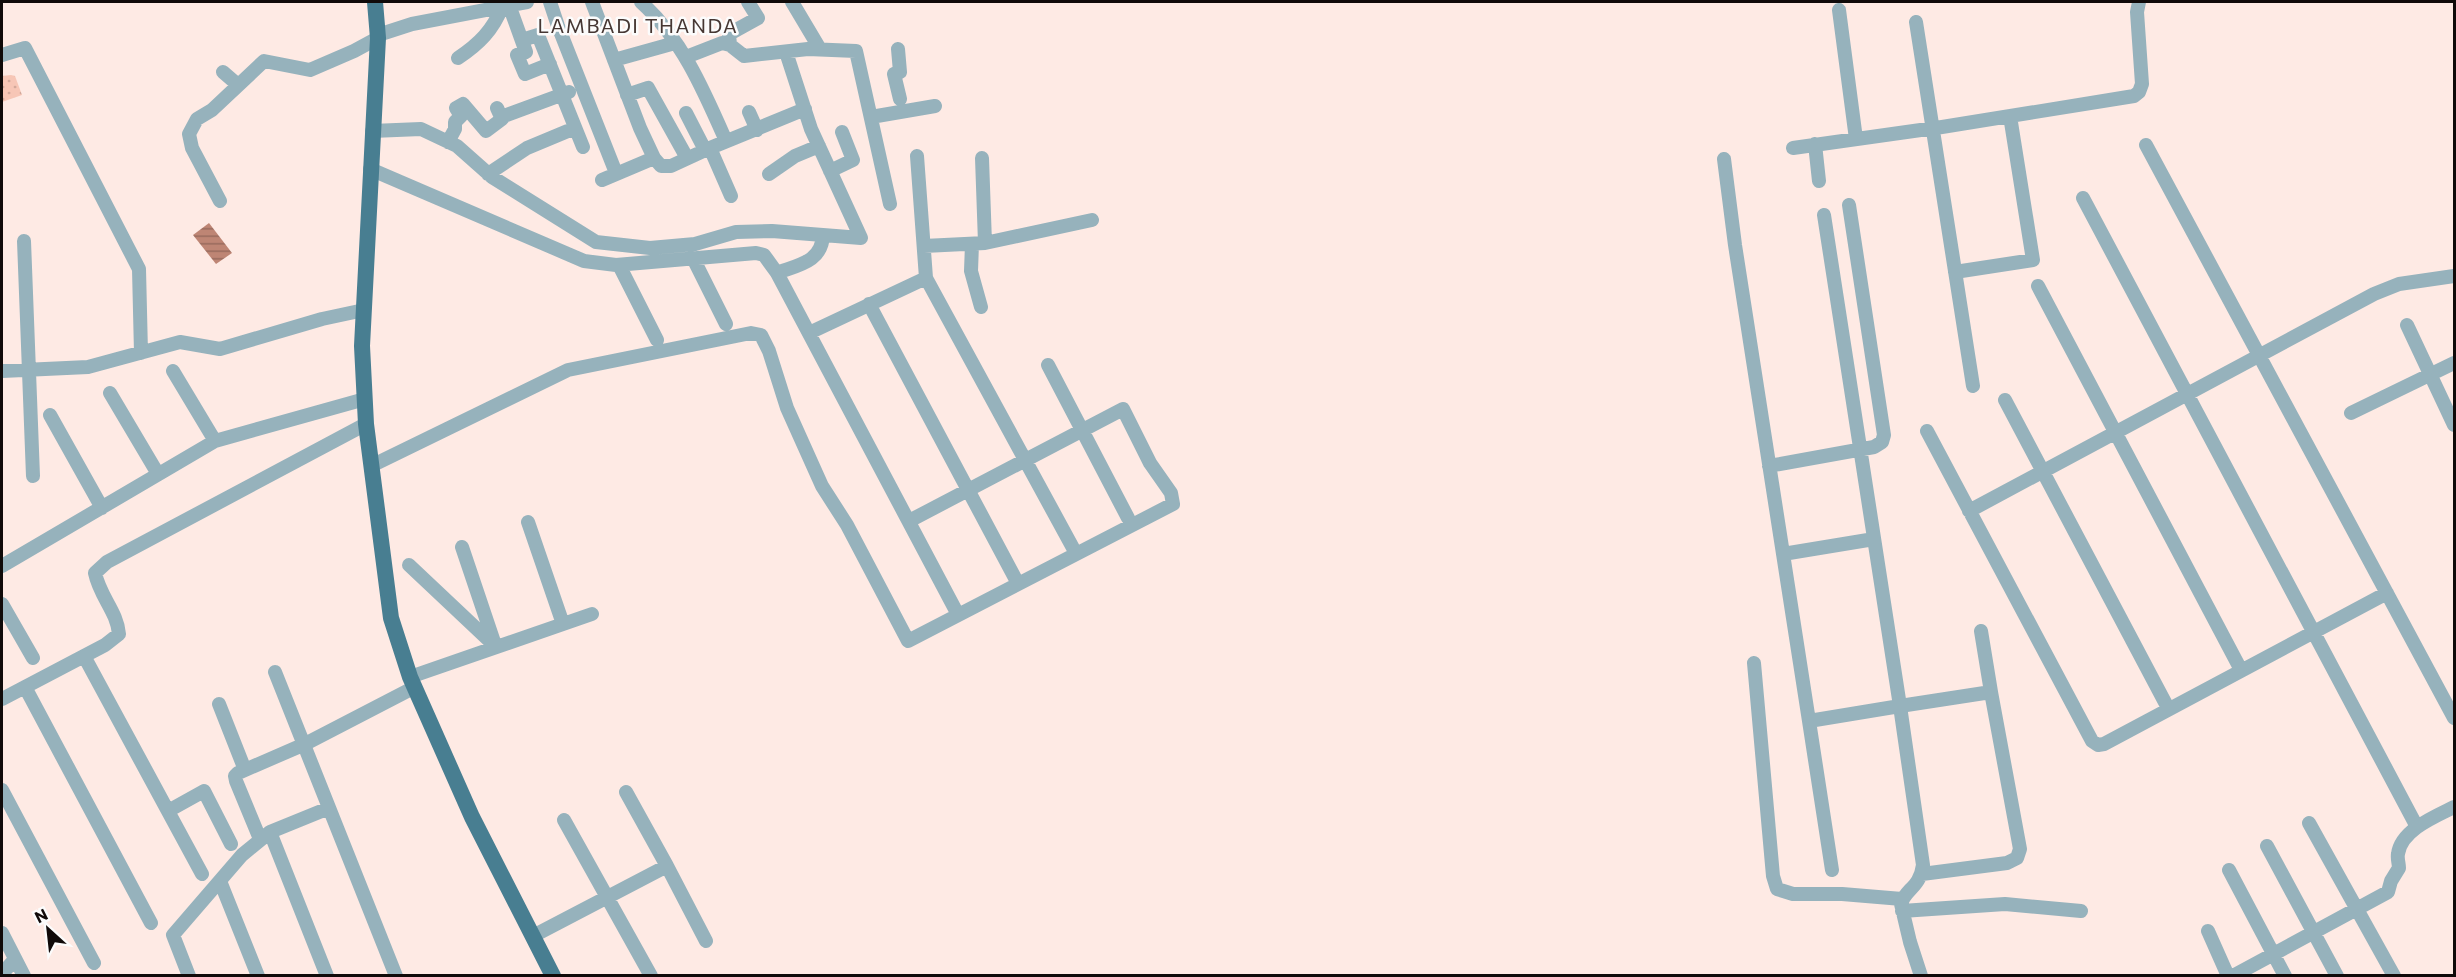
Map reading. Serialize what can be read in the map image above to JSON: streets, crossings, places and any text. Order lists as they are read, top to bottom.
{
  "districts": ["LAMBADI THANDA"],
  "north": "top left"
}
